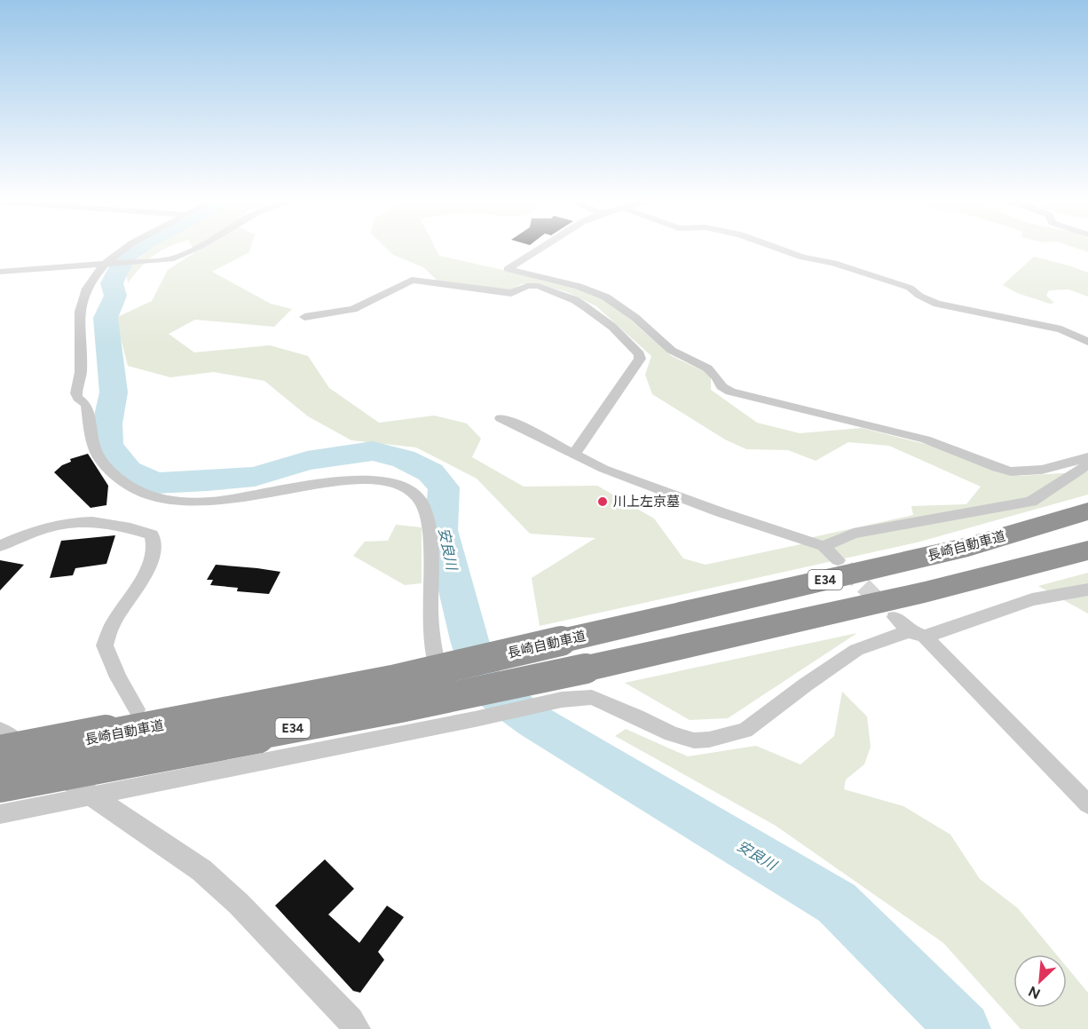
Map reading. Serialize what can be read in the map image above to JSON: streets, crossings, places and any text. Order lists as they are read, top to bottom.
{
  "streets": {
    "highway": ["長崎自動車道", "E34"]
  },
  "water": ["安良川"],
  "places": ["川上左京墓"],
  "north": "bottom left"
}
